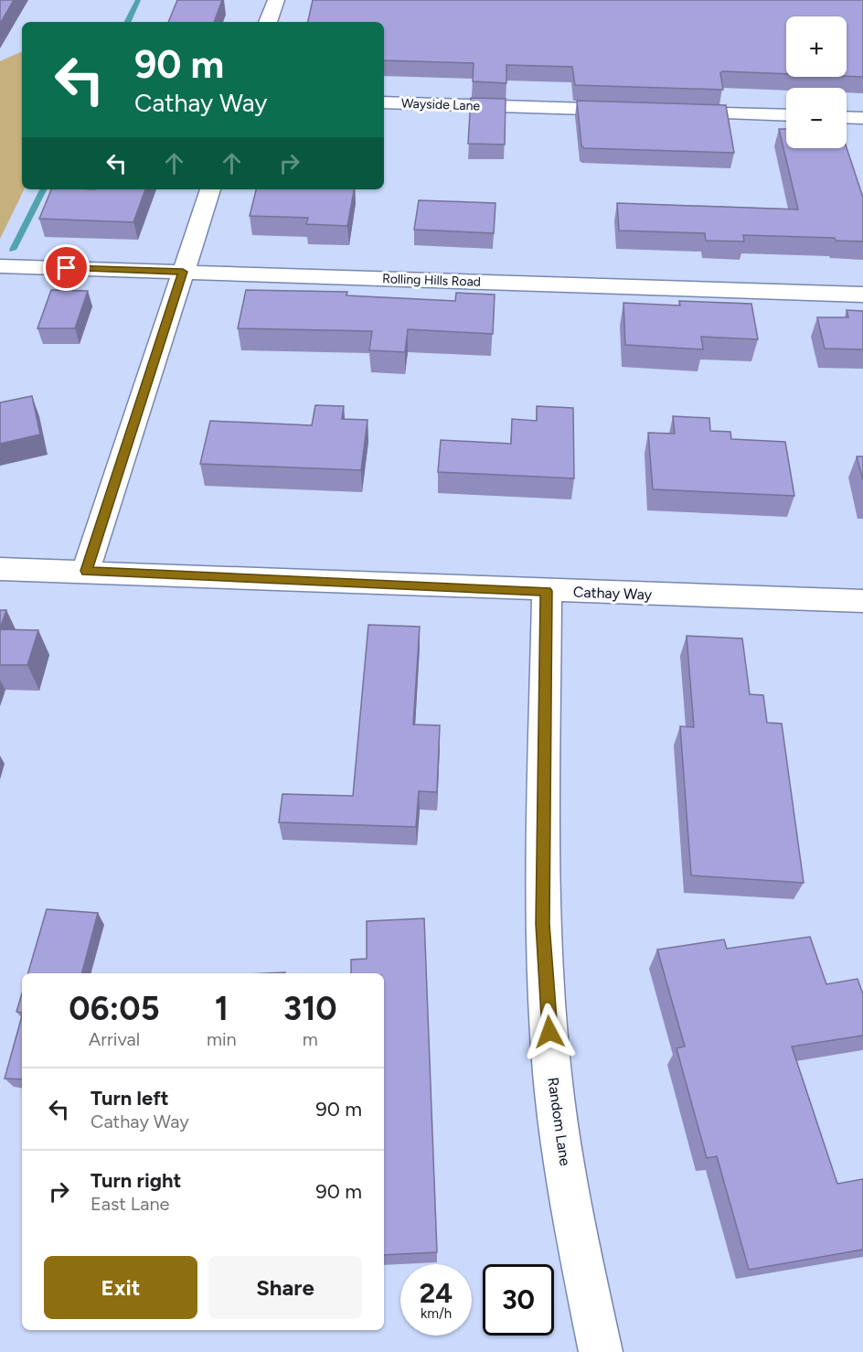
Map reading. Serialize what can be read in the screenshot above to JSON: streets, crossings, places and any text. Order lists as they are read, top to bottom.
{
  "streets": {
    "street": [
      "Wayside Lane",
      "Rolling Hills Road",
      "Cathay Way",
      "Random Lane"
    ]
  },
  "crossings": [
    ["Cathay Way", "Random Lane"]
  ],
  "page": {
    "map_buttons": ["+", "−"],
    "turn": ["90 m", "Cathay Way"],
    "eta": [
      "06:05",
      "Arrival",
      "1",
      "min",
      "310",
      "m"
    ],
    "list": [
      {
        "name": "Turn left",
        "note": "Cathay Way",
        "value": "90 m"
      },
      {
        "name": "Turn right",
        "note": "East Lane",
        "value": "90 m"
      }
    ],
    "buttons": ["Exit", "Share"],
    "speed": "24 km/h",
    "limit": "30"
  }
}
